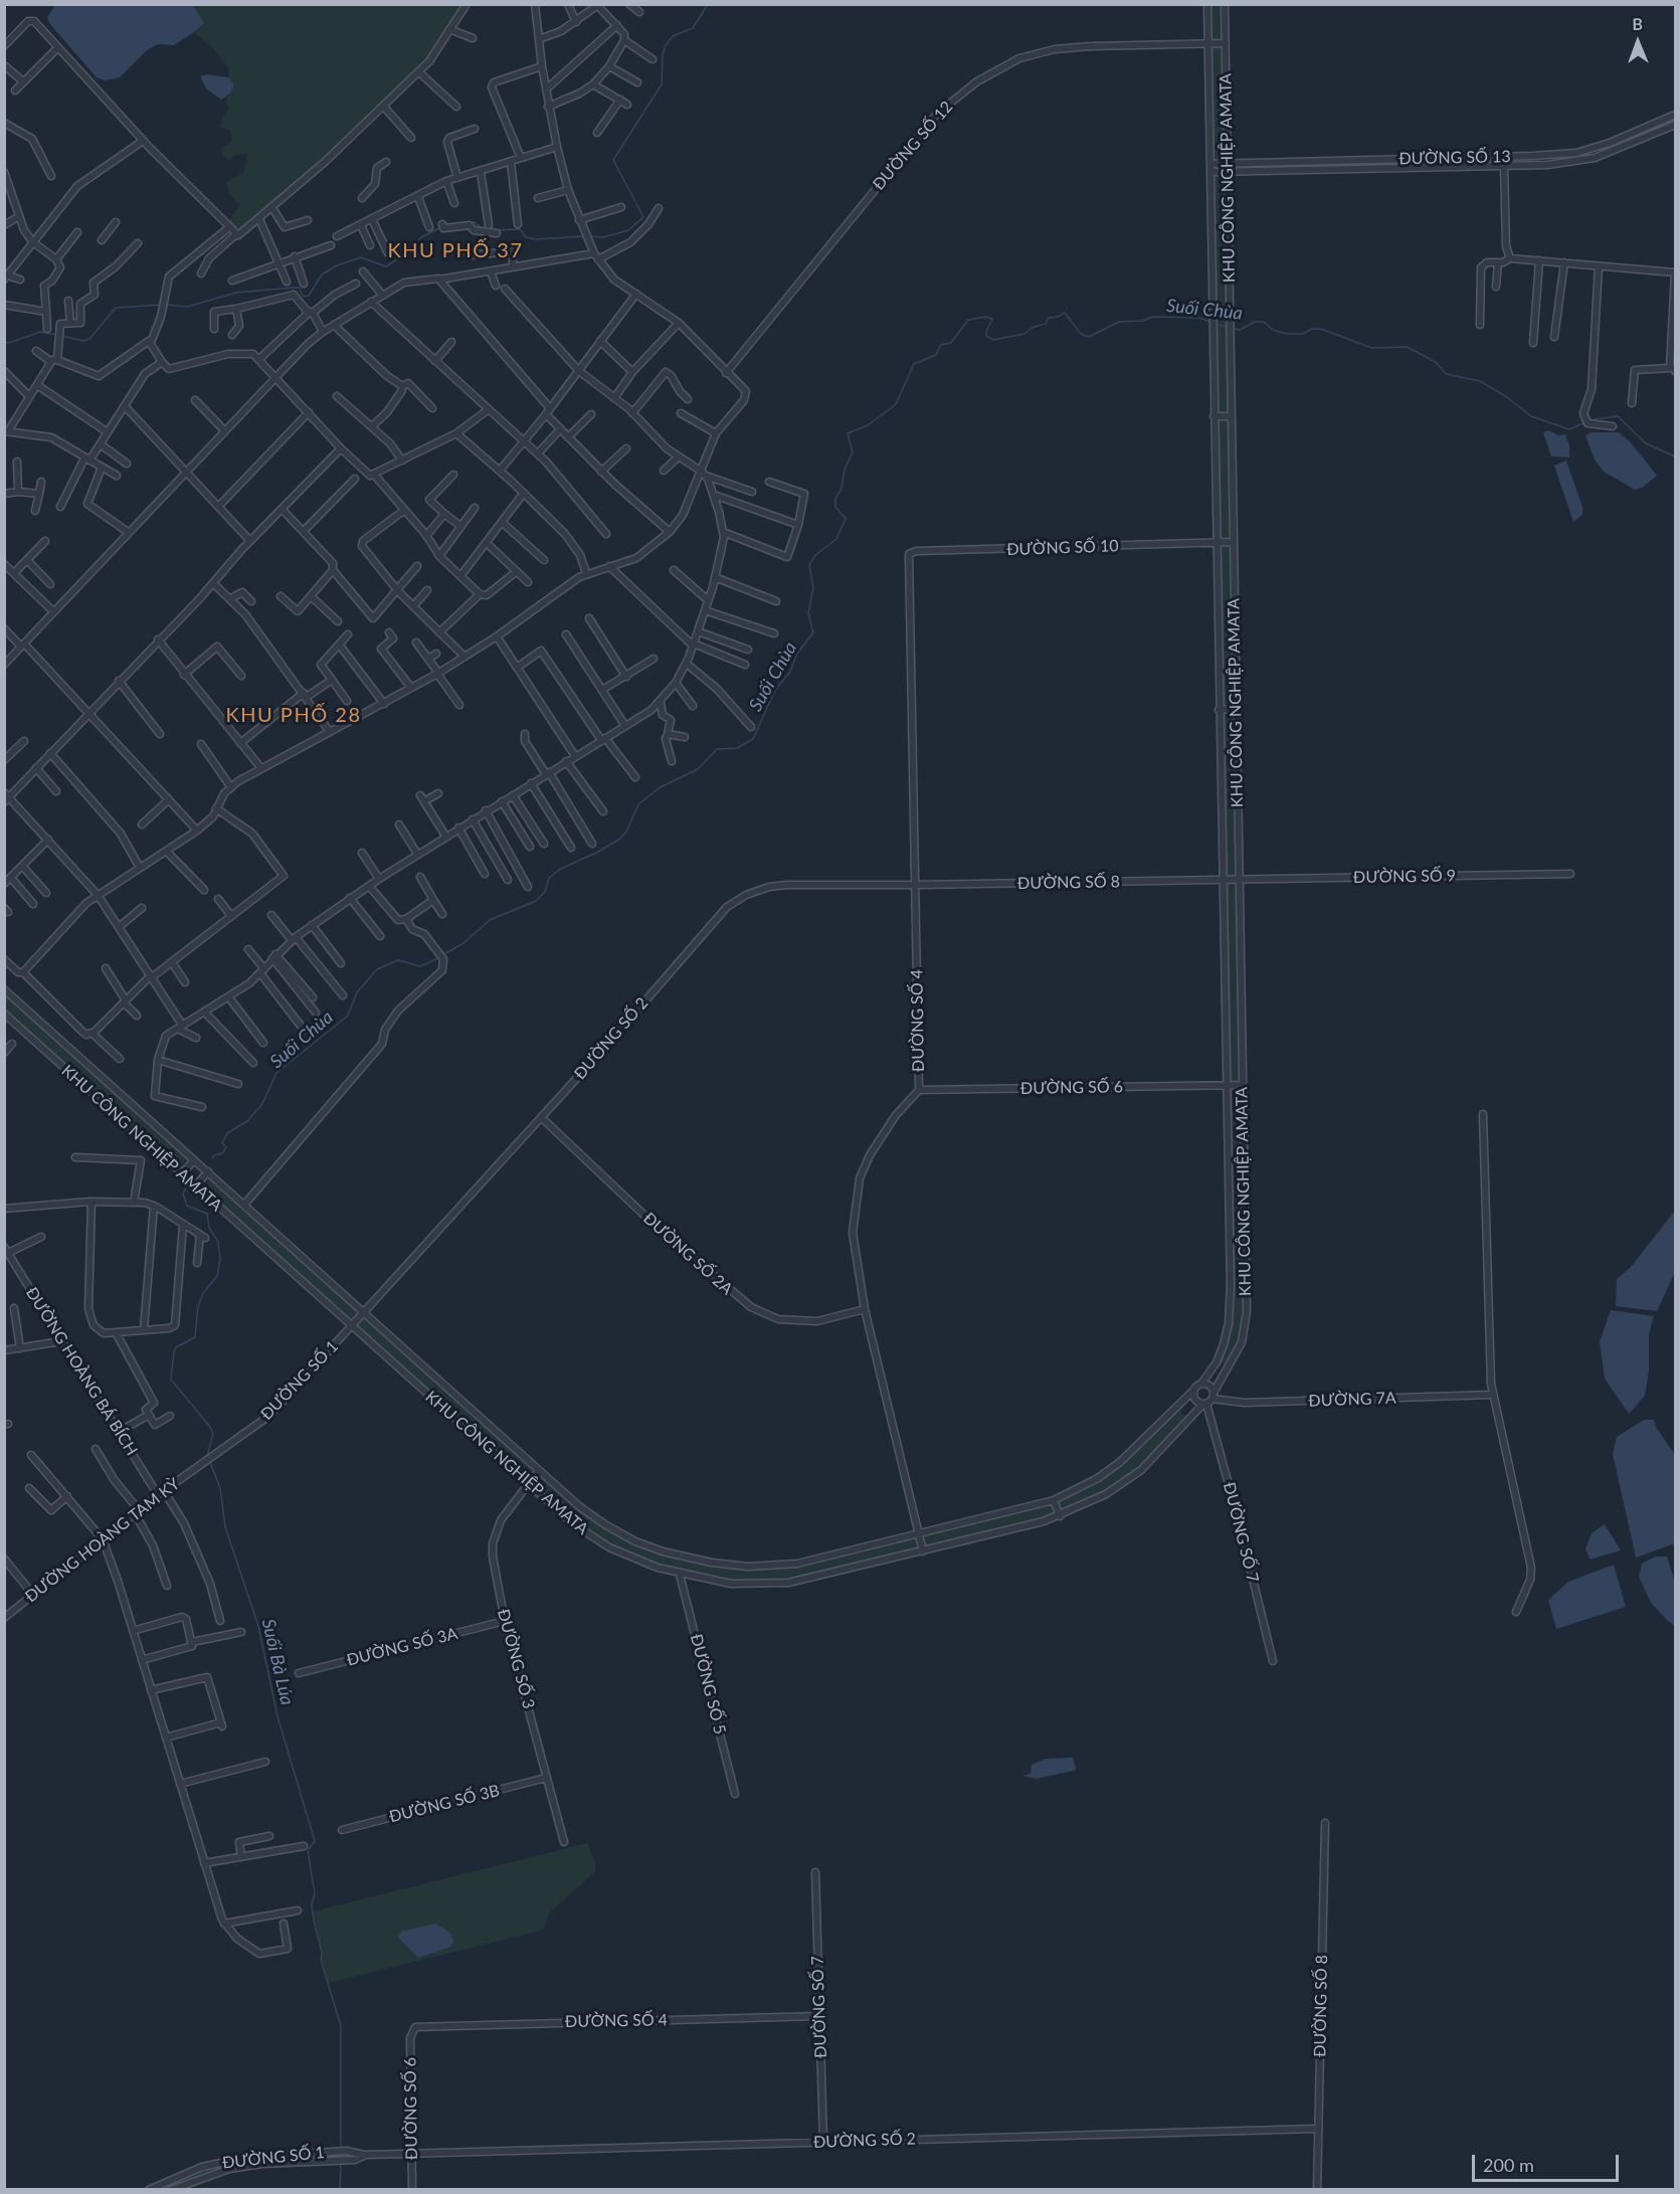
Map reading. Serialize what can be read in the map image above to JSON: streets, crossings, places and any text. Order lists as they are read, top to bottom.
{
  "streets": {
    "street": [
      "ĐƯỜNG SỐ 12",
      "ĐƯỜNG SỐ 13",
      "KHU CÔNG NGHIỆP AMATA",
      "ĐƯỜNG SỐ 10",
      "ĐƯỜNG SỐ 9",
      "ĐƯỜNG SỐ 8",
      "ĐƯỜNG SỐ 4",
      "ĐƯỜNG SỐ 2",
      "ĐƯỜNG SỐ 6",
      "ĐƯỜNG SỐ 2A",
      "ĐƯỜNG HOÀNG BÁ BÍCH",
      "ĐƯỜNG SỐ 1",
      "ĐƯỜNG 7A",
      "ĐƯỜNG SỐ 7",
      "ĐƯỜNG HOÀNG TAM KỲ",
      "ĐƯỜNG SỐ 3A",
      "ĐƯỜNG SỐ 3",
      "ĐƯỜNG SỐ 5",
      "ĐƯỜNG SỐ 3B"
    ]
  },
  "crossings": [
    ["ĐƯỜNG SỐ 12", "KHU CÔNG NGHIỆP AMATA"],
    ["ĐƯỜNG SỐ 13", "KHU CÔNG NGHIỆP AMATA"],
    ["KHU CÔNG NGHIỆP AMATA", "ĐƯỜNG SỐ 10"],
    ["KHU CÔNG NGHIỆP AMATA", "ĐƯỜNG SỐ 9"],
    ["KHU CÔNG NGHIỆP AMATA", "ĐƯỜNG SỐ 8"],
    ["KHU CÔNG NGHIỆP AMATA", "ĐƯỜNG SỐ 4"],
    ["KHU CÔNG NGHIỆP AMATA", "ĐƯỜNG SỐ 2"],
    ["KHU CÔNG NGHIỆP AMATA", "ĐƯỜNG SỐ 6"],
    ["KHU CÔNG NGHIỆP AMATA", "ĐƯỜNG SỐ 1"],
    ["KHU CÔNG NGHIỆP AMATA", "ĐƯỜNG 7A"],
    ["KHU CÔNG NGHIỆP AMATA", "ĐƯỜNG SỐ 7"],
    ["KHU CÔNG NGHIỆP AMATA", "ĐƯỜNG SỐ 3"],
    ["KHU CÔNG NGHIỆP AMATA", "ĐƯỜNG SỐ 5"],
    ["ĐƯỜNG SỐ 10", "ĐƯỜNG SỐ 4"],
    ["ĐƯỜNG SỐ 9", "ĐƯỜNG SỐ 8"],
    ["ĐƯỜNG SỐ 8", "ĐƯỜNG SỐ 4"],
    ["ĐƯỜNG SỐ 8", "ĐƯỜNG SỐ 2"],
    ["ĐƯỜNG SỐ 4", "ĐƯỜNG SỐ 2"],
    ["ĐƯỜNG SỐ 4", "ĐƯỜNG SỐ 6"],
    ["ĐƯỜNG SỐ 4", "ĐƯỜNG SỐ 2A"],
    ["ĐƯỜNG SỐ 4", "ĐƯỜNG SỐ 7"],
    ["ĐƯỜNG SỐ 2", "ĐƯỜNG SỐ 6"],
    ["ĐƯỜNG SỐ 2", "ĐƯỜNG SỐ 2A"],
    ["ĐƯỜNG SỐ 2", "ĐƯỜNG SỐ 1"],
    ["ĐƯỜNG SỐ 2", "ĐƯỜNG SỐ 7"],
    ["ĐƯỜNG SỐ 6", "ĐƯỜNG SỐ 1"],
    ["ĐƯỜNG HOÀNG BÁ BÍCH", "ĐƯỜNG HOÀNG TAM KỲ"],
    ["ĐƯỜNG SỐ 1", "ĐƯỜNG HOÀNG TAM KỲ"],
    ["ĐƯỜNG 7A", "ĐƯỜNG SỐ 7"],
    ["ĐƯỜNG SỐ 3A", "ĐƯỜNG SỐ 3"],
    ["ĐƯỜNG SỐ 3", "ĐƯỜNG SỐ 3B"]
  ],
  "districts": ["KHU PHỐ 37", "KHU PHỐ 28"],
  "water": ["Suối Chùa", "Suối Bà Lúa"],
  "scale_bar": "200 m",
  "north": "top"
}
